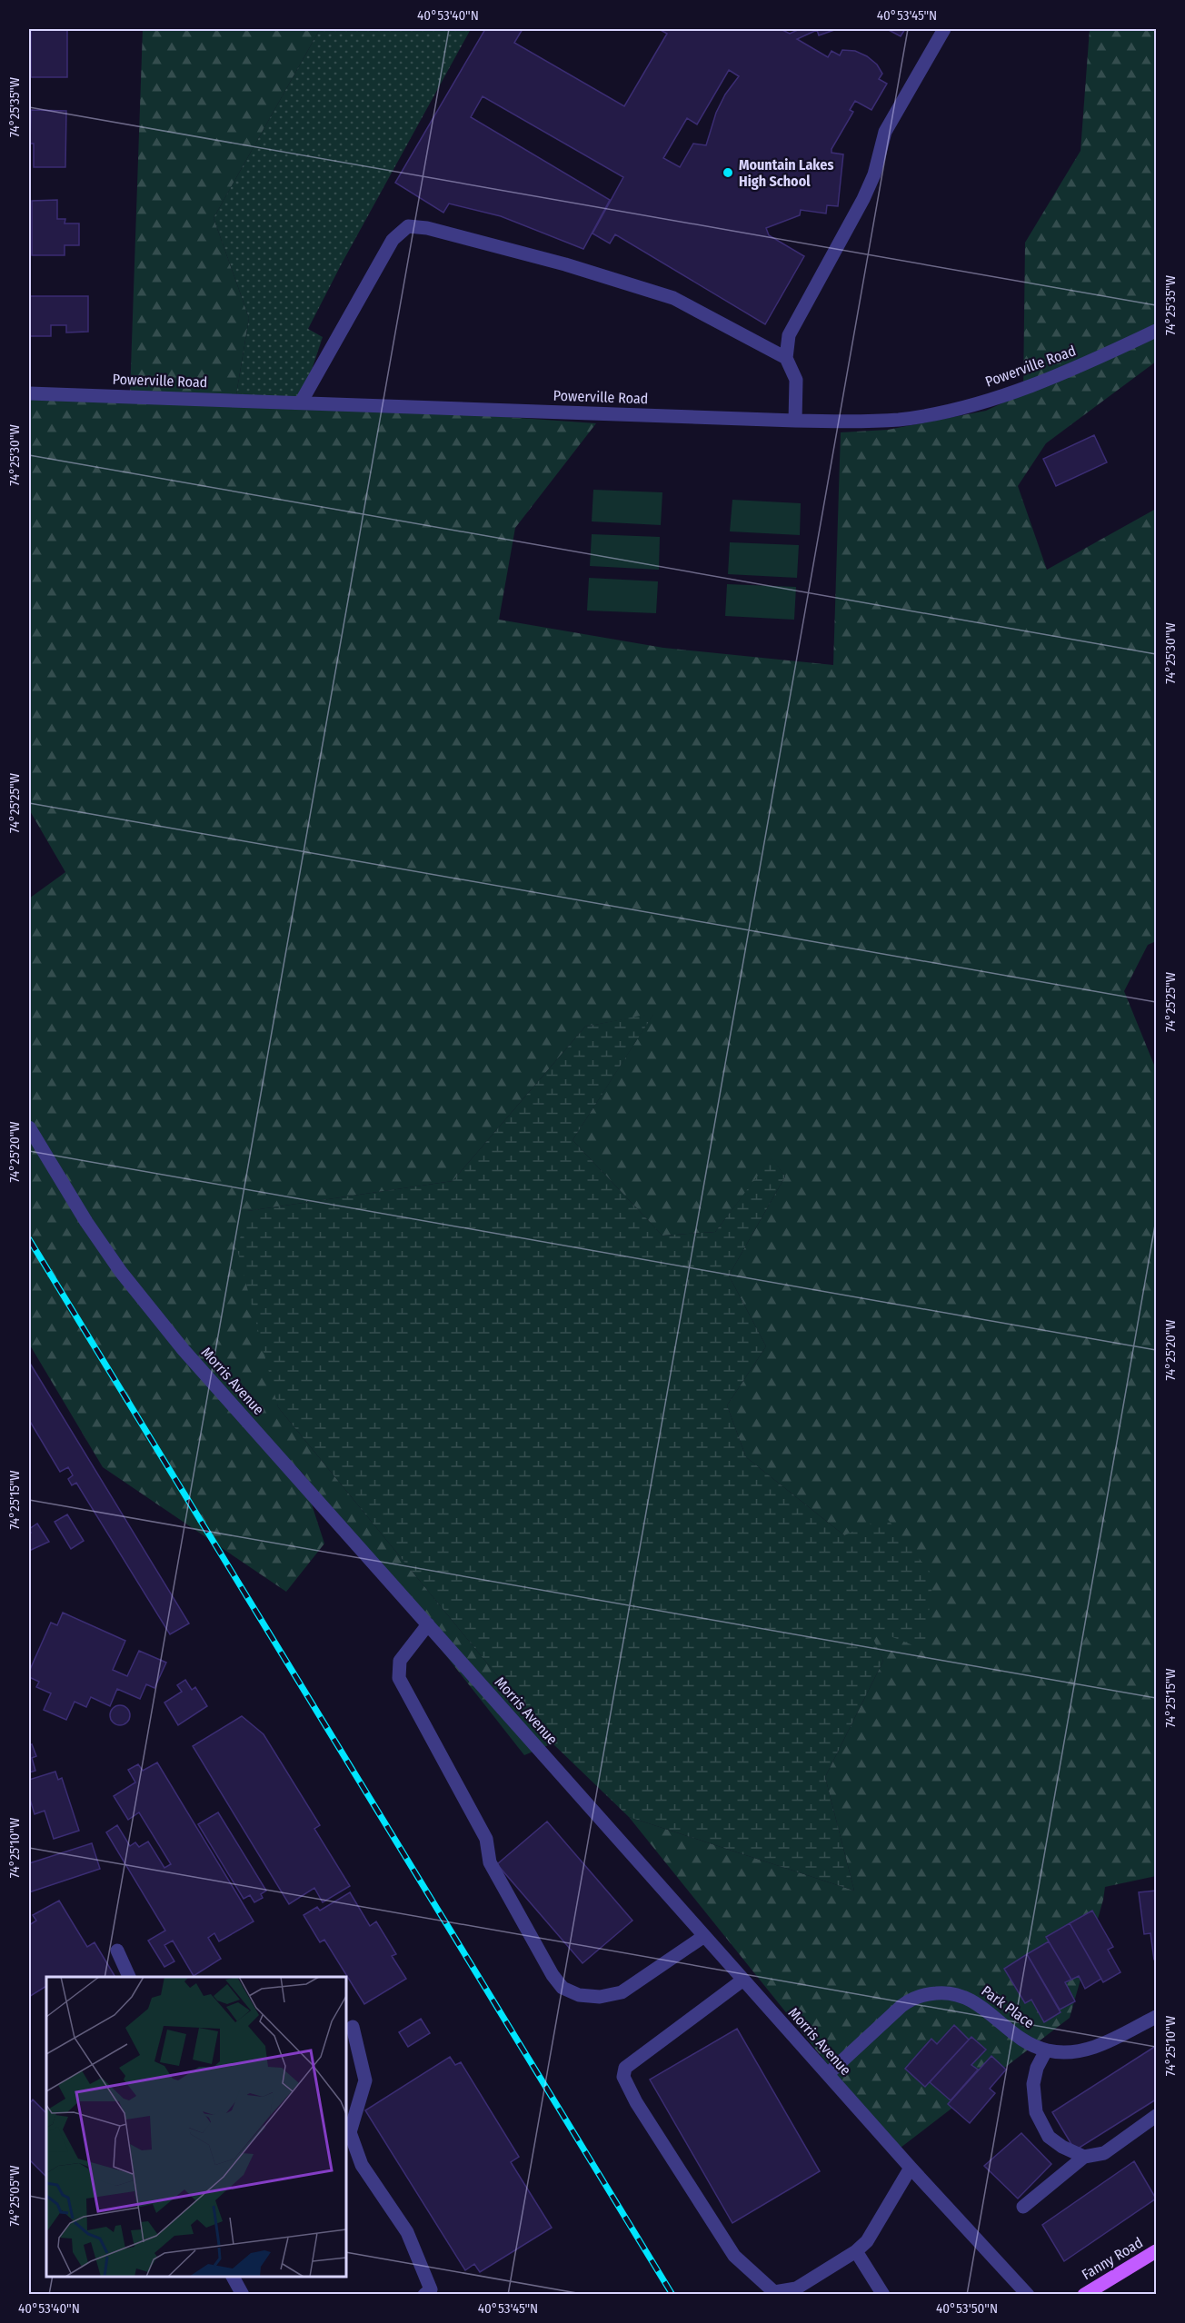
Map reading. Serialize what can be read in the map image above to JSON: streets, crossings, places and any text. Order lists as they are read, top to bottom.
{
  "streets": {
    "main road": ["Fanny Road"],
    "street": ["Powerville Road", "Morris Avenue", "Park Place"]
  },
  "crossings": [
    ["Morris Avenue", "Park Place"]
  ],
  "places": ["Mountain Lakes High School"],
  "coordinates": [
    "40°53'40\"N",
    "40°53'45\"N",
    "74°25'35\"W",
    "74°25'30\"W",
    "74°25'25\"W",
    "74°25'20\"W",
    "74°25'15\"W",
    "74°25'10\"W",
    "74°25'05\"W",
    "40°53'50\"N"
  ]
}
